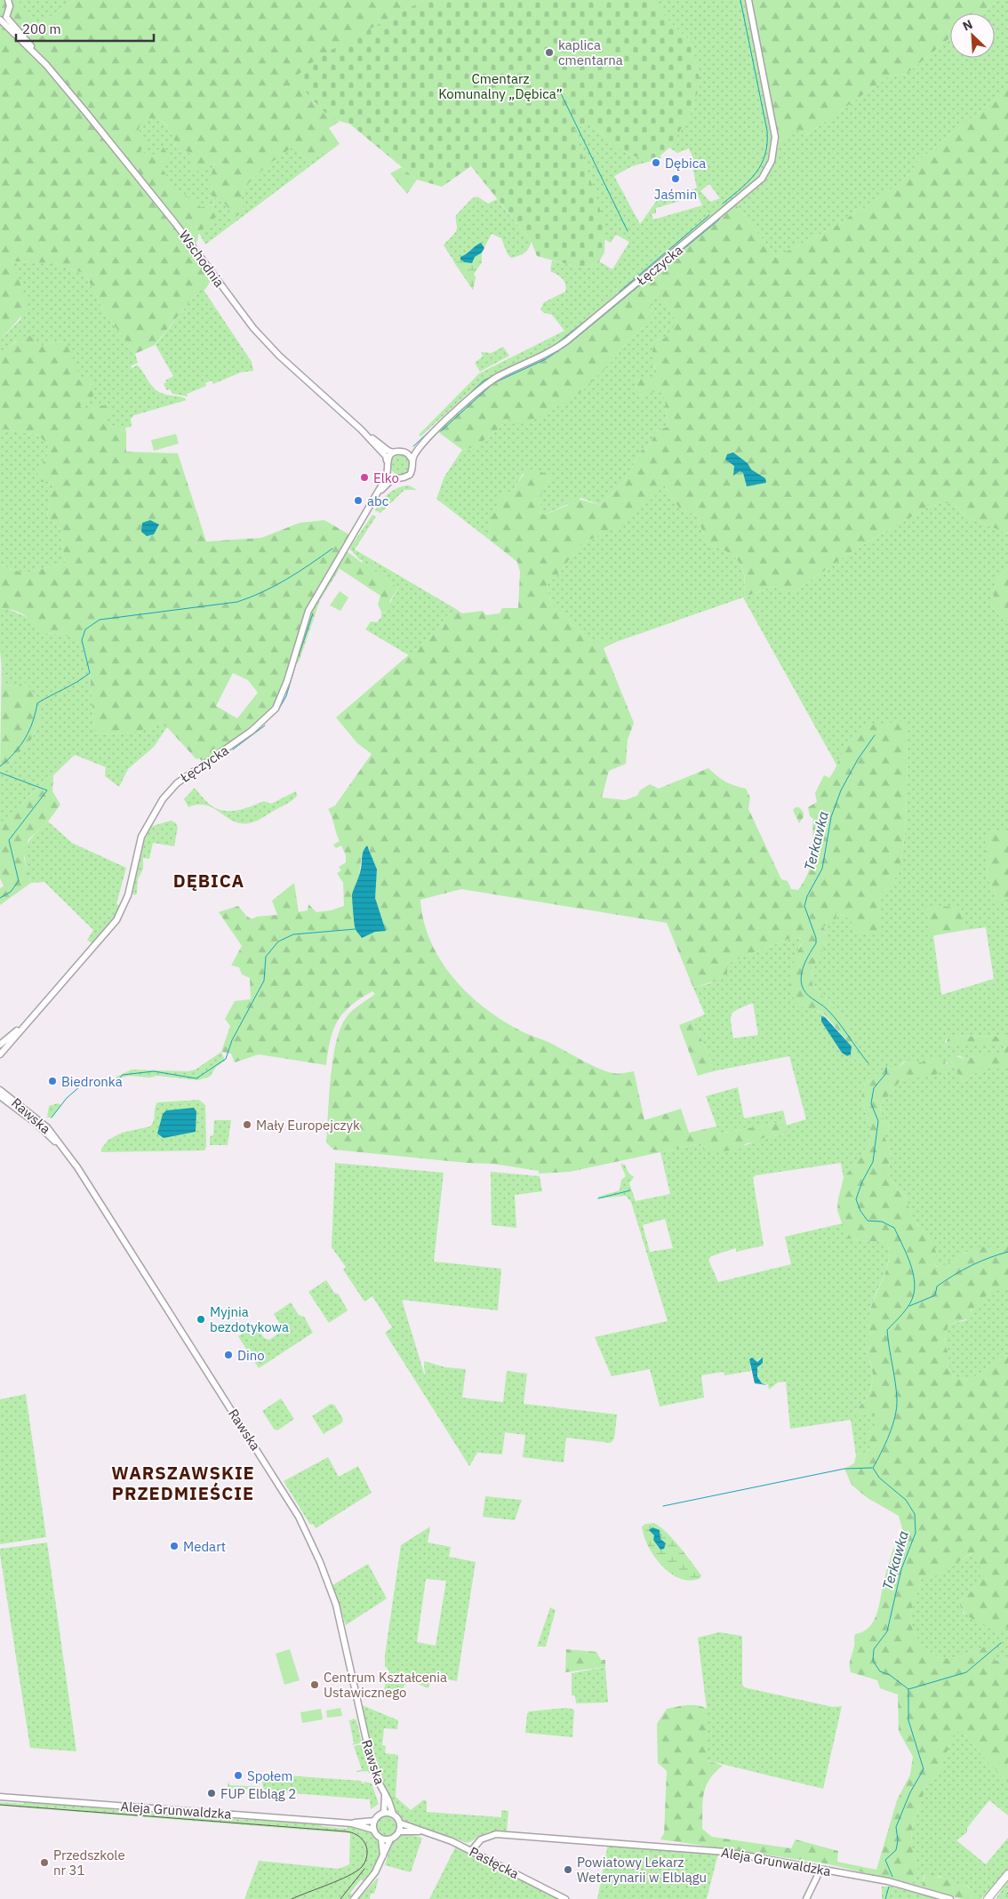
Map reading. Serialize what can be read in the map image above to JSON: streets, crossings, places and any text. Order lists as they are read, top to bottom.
{
  "streets": {
    "street": [
      "Wschodnia",
      "Łęczycka",
      "Rawska",
      "Aleja Grunwaldzka",
      "Pasłęcka"
    ]
  },
  "crossings": [
    ["Wschodnia", "Łęczycka"],
    ["Rawska", "Aleja Grunwaldzka"],
    ["Rawska", "Pasłęcka"],
    ["Aleja Grunwaldzka", "Pasłęcka"]
  ],
  "districts": ["DĘBICA", "WARSZAWSKIE PRZEDMIEŚCIE"],
  "water": ["Terkawka"],
  "parks": ["Cmentarz Komunalny „Dębica”"],
  "places": [
    "kaplica cmentarna",
    "Dębica",
    "Jaśmin",
    "Elko",
    "abc",
    "Biedronka",
    "Mały Europejczyk",
    "Myjnia bezdotykowa",
    "Dino",
    "Medart",
    "Centrum Kształcenia Ustawicznego",
    "Społem",
    "FUP Elbląg 2",
    "Przedszkole nr 31",
    "Powiatowy Lekarz Weterynarii w Elblągu"
  ],
  "scale_bar": "200 m",
  "north": "top left"
}
